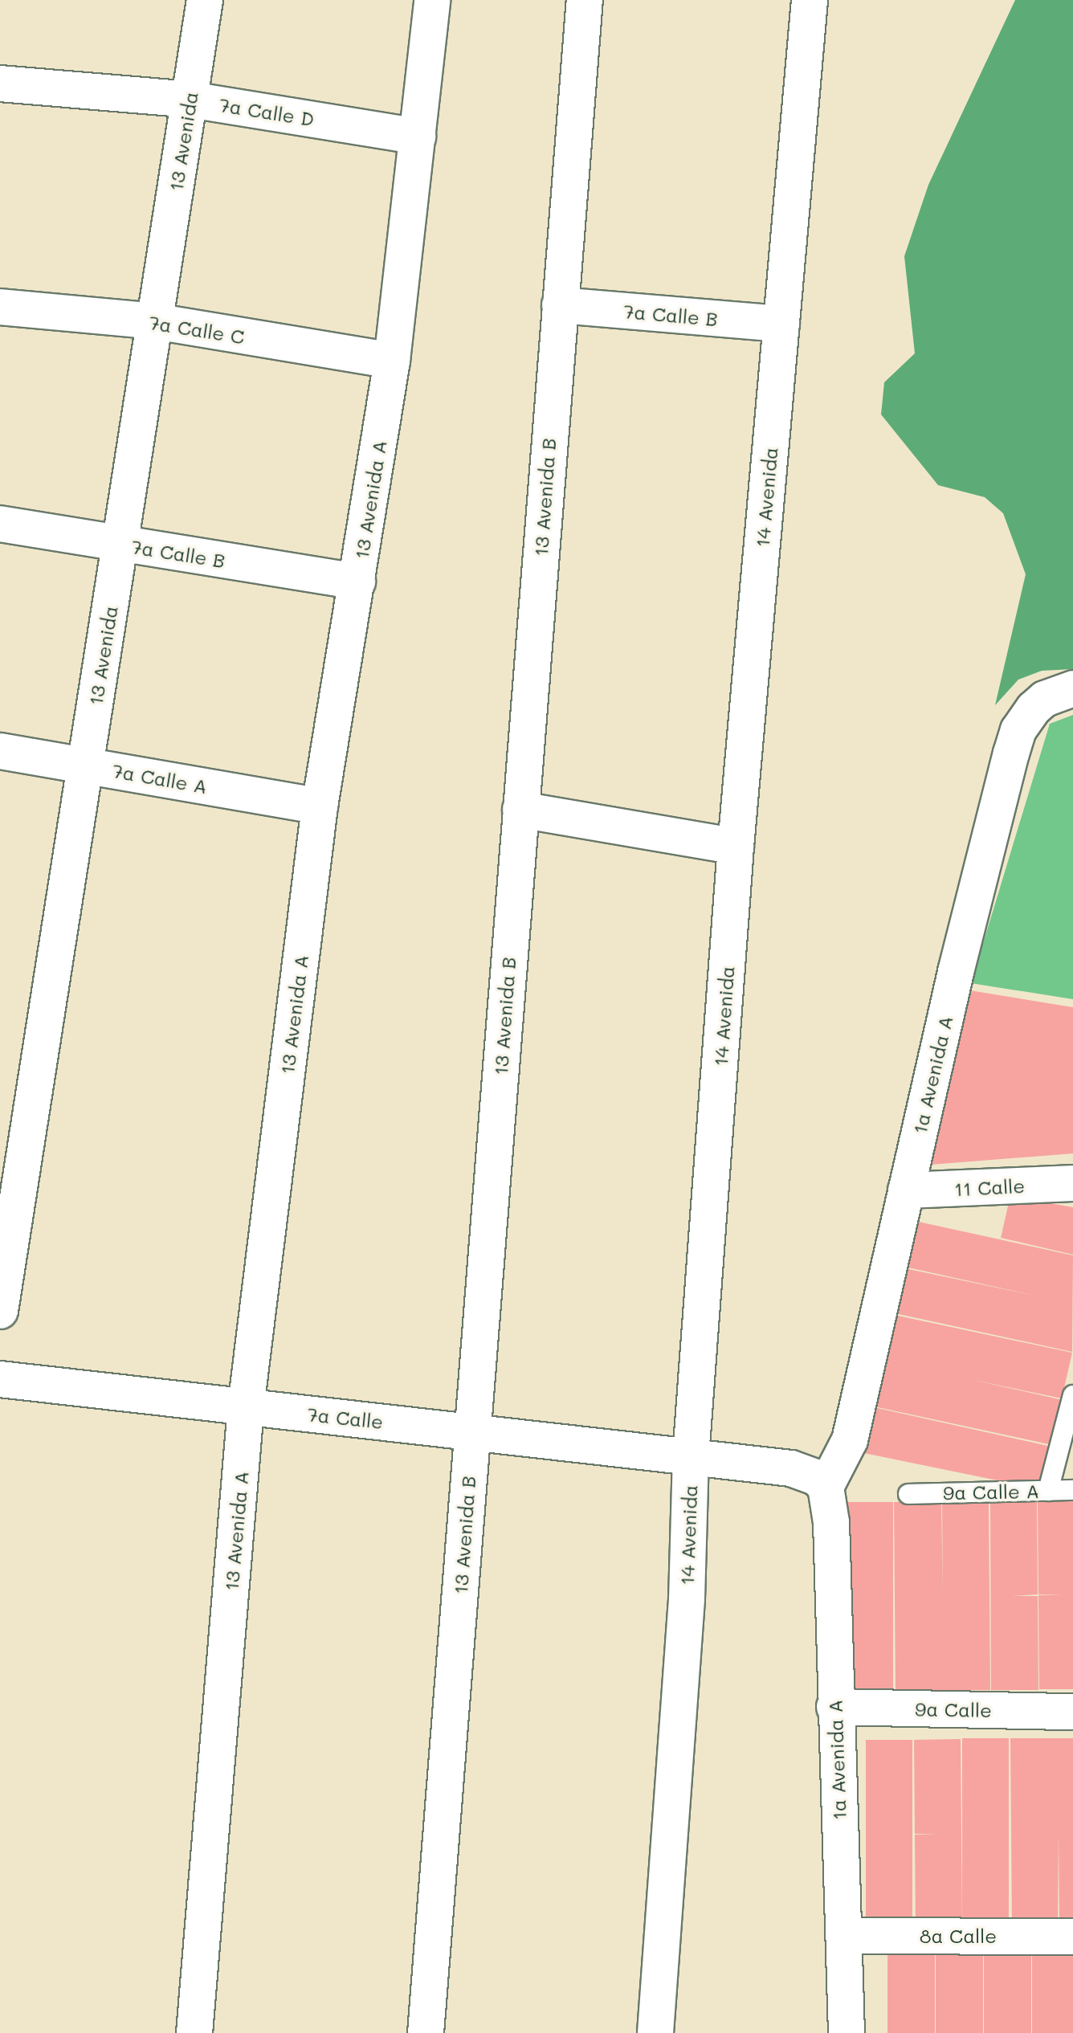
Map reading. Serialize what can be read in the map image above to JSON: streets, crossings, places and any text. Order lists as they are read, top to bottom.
{
  "streets": {
    "street": [
      "7a Calle D",
      "13 Avenida",
      "7a Calle B",
      "7a Calle C",
      "13 Avenida B",
      "14 Avenida",
      "13 Avenida A",
      "7a Calle A",
      "1a Avenida A",
      "11 Calle",
      "7a Calle",
      "9a Calle",
      "8a Calle"
    ],
    "lane": ["9a Calle A"]
  },
  "crossings": [
    ["7a Calle D", "13 Avenida"],
    ["7a Calle D", "13 Avenida A"],
    ["13 Avenida", "7a Calle B"],
    ["13 Avenida", "7a Calle C"],
    ["13 Avenida", "7a Calle A"],
    ["7a Calle B", "13 Avenida B"],
    ["7a Calle B", "14 Avenida"],
    ["7a Calle B", "13 Avenida A"],
    ["7a Calle C", "13 Avenida A"],
    ["13 Avenida B", "7a Calle"],
    ["14 Avenida", "7a Calle"],
    ["13 Avenida A", "7a Calle A"],
    ["13 Avenida A", "7a Calle"],
    ["1a Avenida A", "11 Calle"],
    ["1a Avenida A", "9a Calle"],
    ["1a Avenida A", "8a Calle"]
  ]
}
